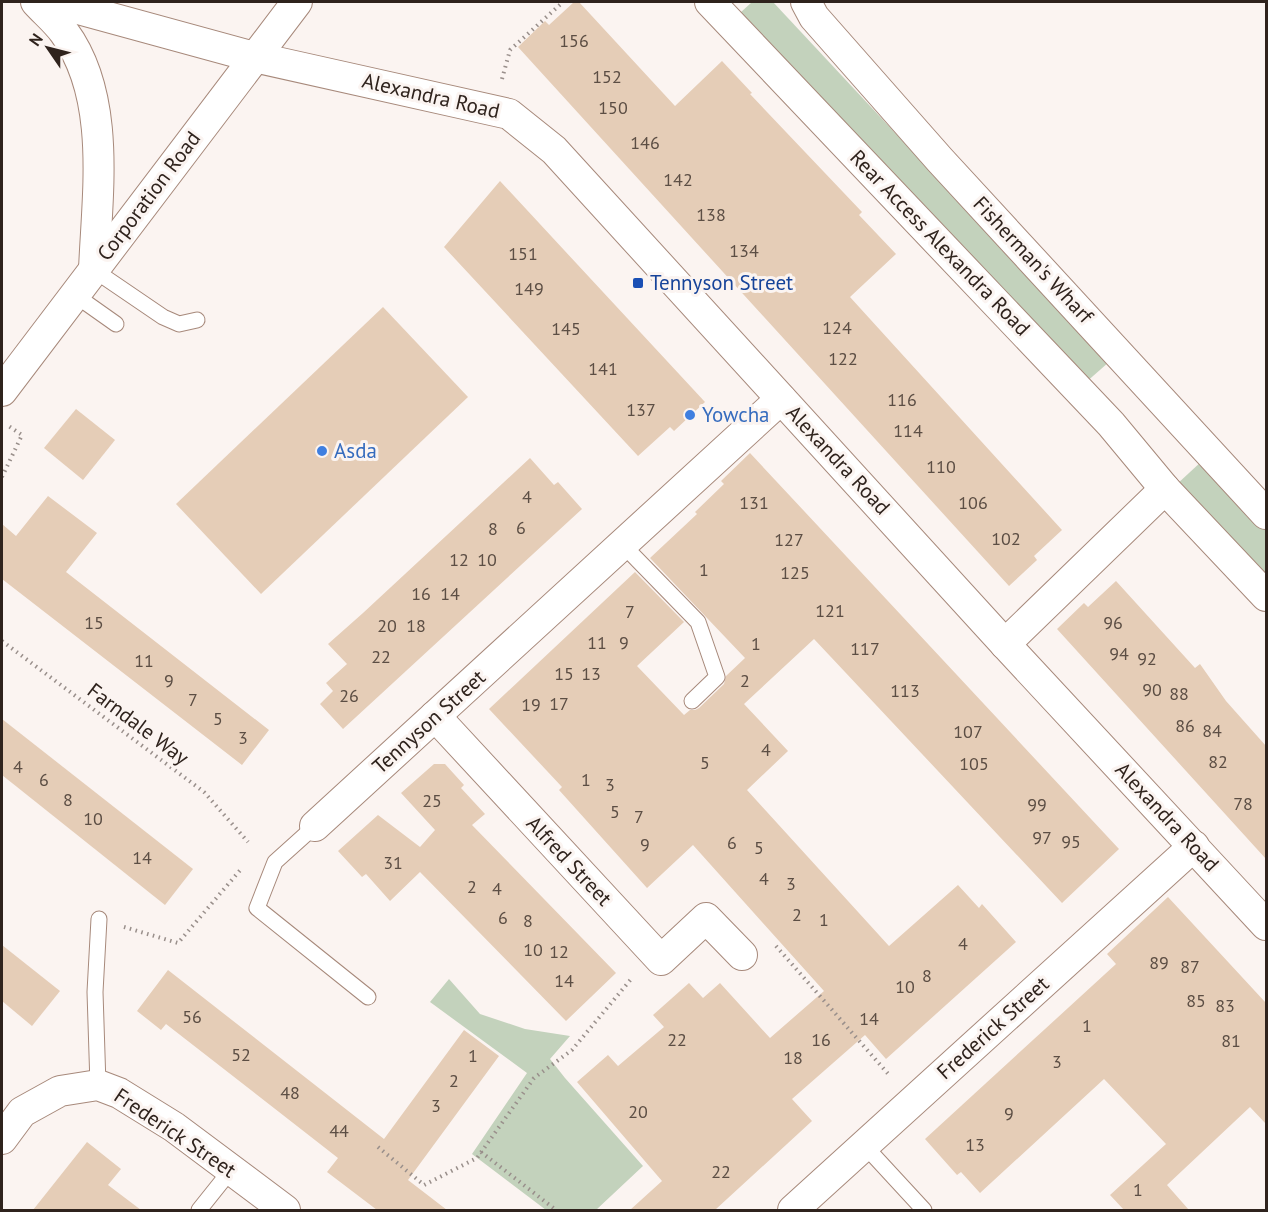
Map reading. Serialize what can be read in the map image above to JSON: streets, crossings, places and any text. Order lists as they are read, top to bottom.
{
  "streets": {
    "street": [
      "Alexandra Road",
      "Corporation Road",
      "Rear Access Alexandra Road",
      "Fisherman's Wharf",
      "Tennyson Street",
      "Alfred Street",
      "Frederick Street"
    ],
    "path": ["Farndale Way"]
  },
  "crossings": [
    ["Alexandra Road", "Corporation Road"],
    ["Alexandra Road", "Tennyson Street"],
    ["Alexandra Road", "Frederick Street"],
    ["Tennyson Street", "Alfred Street"]
  ],
  "places": {
    "transit": ["Tennyson Street"],
    "other": ["Yowcha", "Asda"]
  },
  "house_numbers": [
    "156",
    "152",
    "150",
    "146",
    "142",
    "138",
    "134",
    "151",
    "149",
    "124",
    "145",
    "122",
    "141",
    "116",
    "137",
    "114",
    "110",
    "4",
    "131",
    "106",
    "6",
    "8",
    "102",
    "127",
    "12",
    "10",
    "1",
    "125",
    "16",
    "14",
    "121",
    "7",
    "15",
    "96",
    "20",
    "18",
    "11",
    "9",
    "1",
    "117",
    "94",
    "22",
    "92",
    "11",
    "15",
    "13",
    "9",
    "2",
    "90",
    "113",
    "88",
    "26",
    "7",
    "17",
    "19",
    "5",
    "86",
    "84",
    "107",
    "3",
    "4",
    "82",
    "5",
    "105",
    "4",
    "6",
    "1",
    "3",
    "8",
    "25",
    "78",
    "99",
    "5",
    "7",
    "10",
    "97",
    "95",
    "6",
    "9",
    "5",
    "14",
    "31",
    "4",
    "3",
    "2",
    "4",
    "2",
    "6",
    "1",
    "8",
    "4",
    "10",
    "12",
    "89",
    "87",
    "8",
    "14",
    "10",
    "85",
    "83",
    "56",
    "14",
    "1",
    "22",
    "16",
    "81",
    "52",
    "1",
    "18",
    "3",
    "2",
    "48",
    "3",
    "20",
    "9",
    "44",
    "13",
    "22",
    "1"
  ],
  "north": "top left"
}
